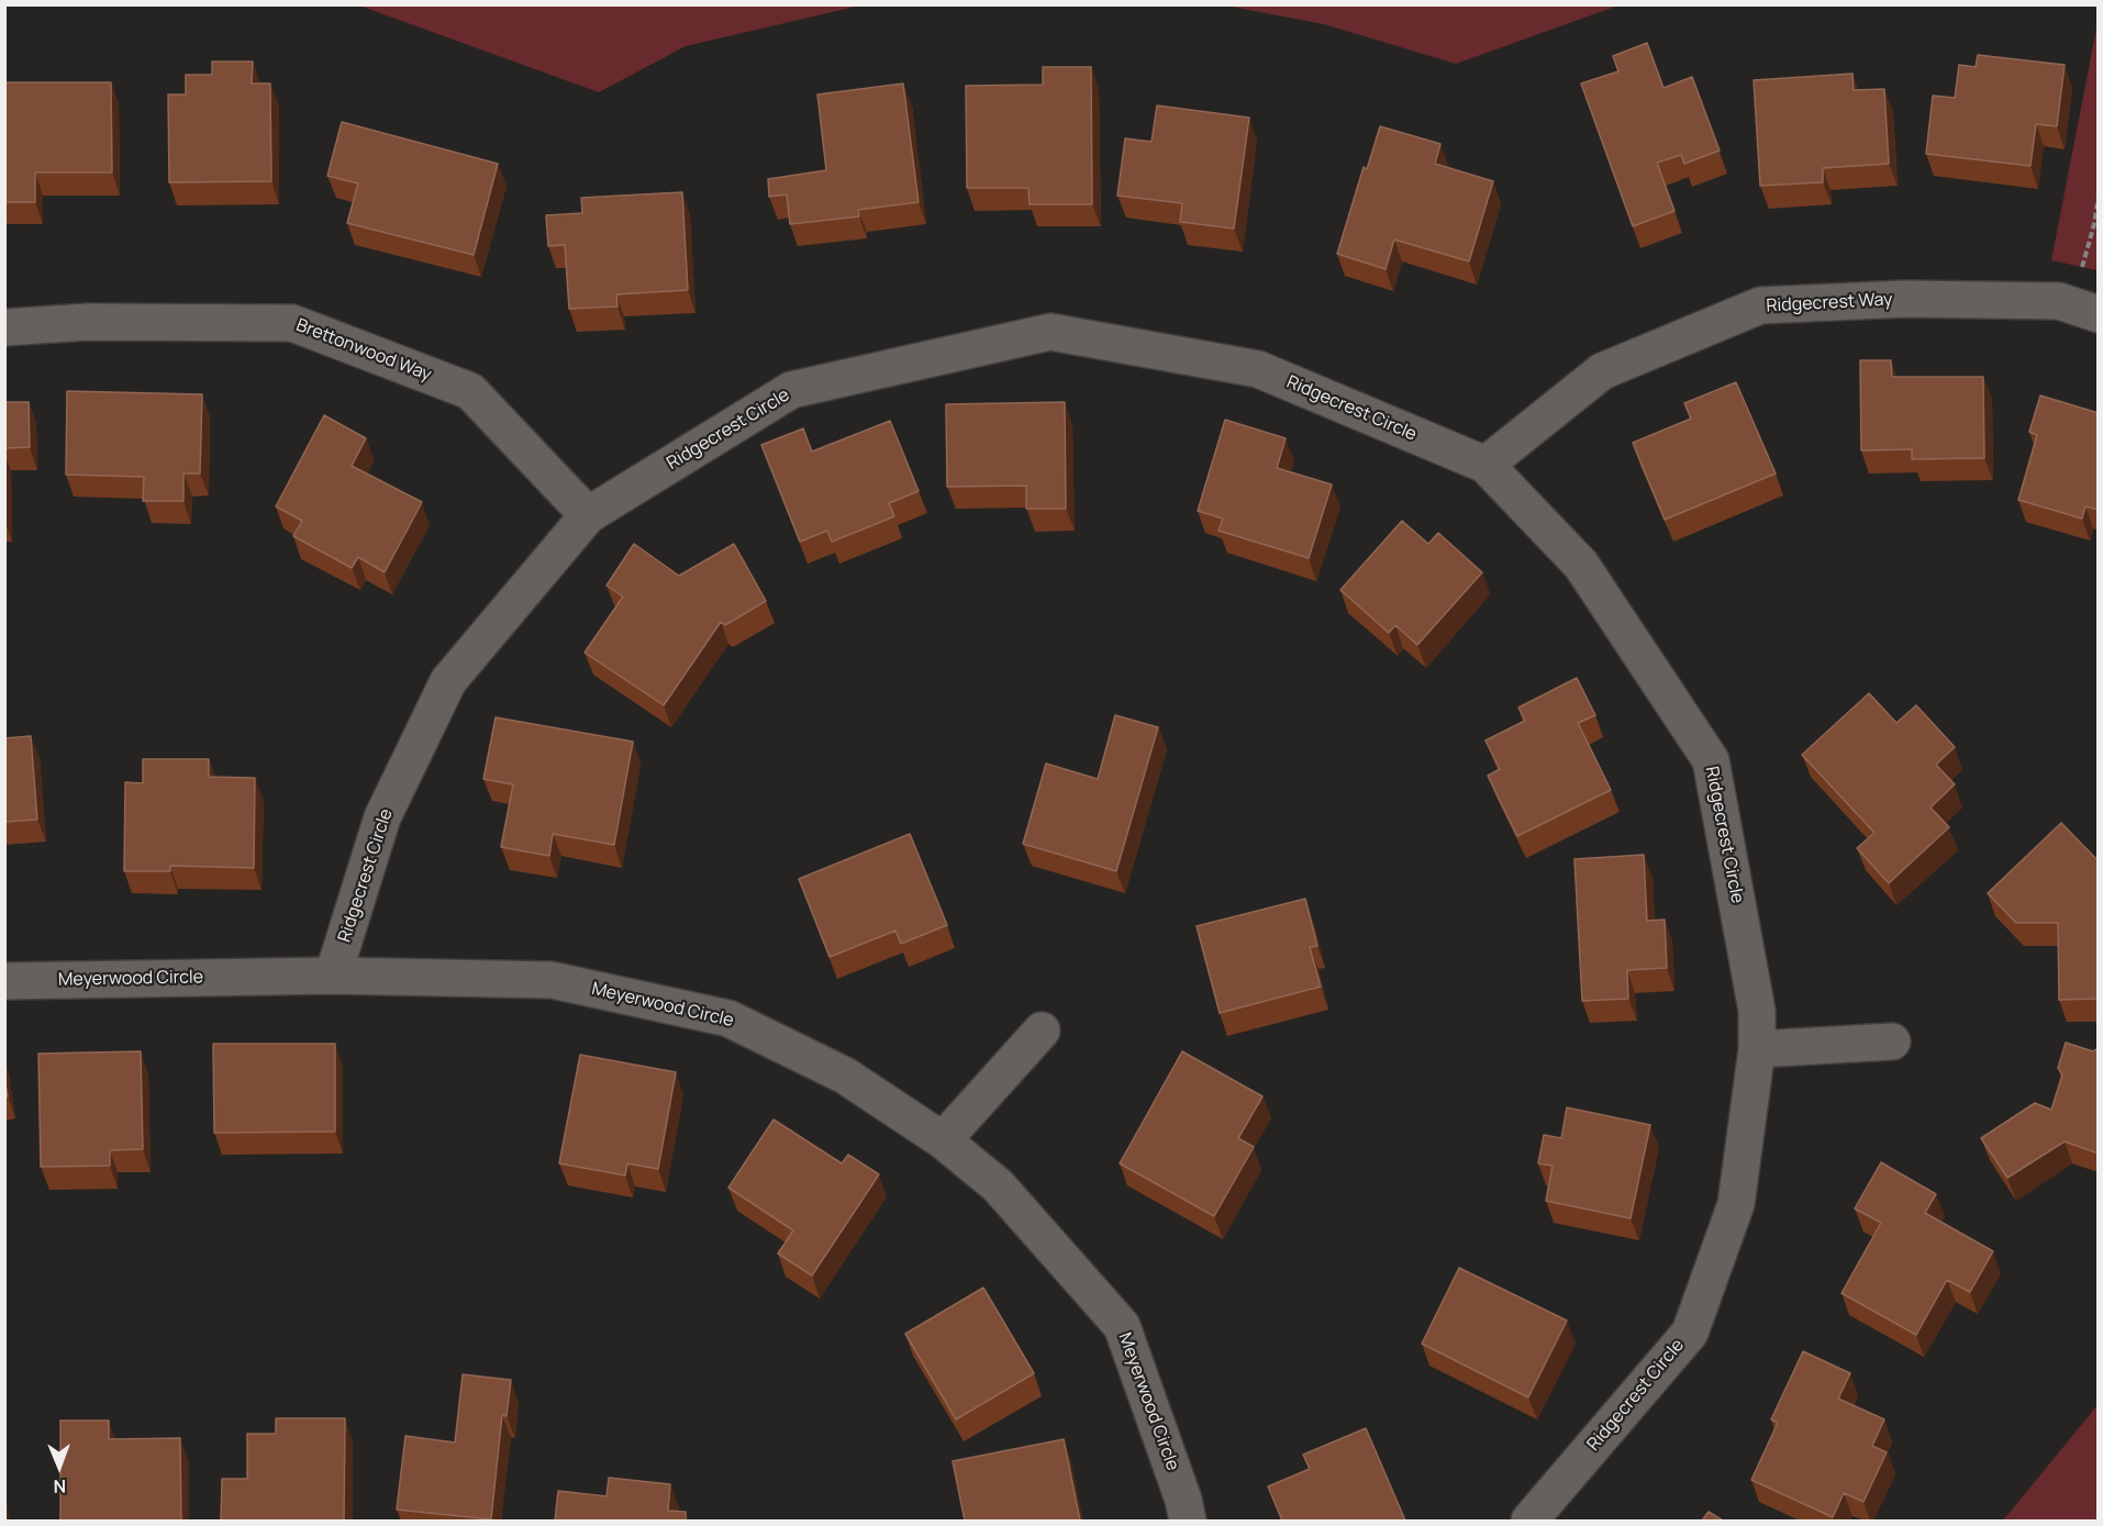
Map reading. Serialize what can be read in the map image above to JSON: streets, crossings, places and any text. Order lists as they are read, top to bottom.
{
  "streets": {
    "street": [
      "Ridgecrest Way",
      "Brettonwood Way",
      "Ridgecrest Circle",
      "Meyerwood Circle"
    ]
  },
  "crossings": [
    ["Ridgecrest Way", "Ridgecrest Circle"],
    ["Brettonwood Way", "Ridgecrest Circle"],
    ["Ridgecrest Circle", "Meyerwood Circle"]
  ],
  "north": "bottom"
}
